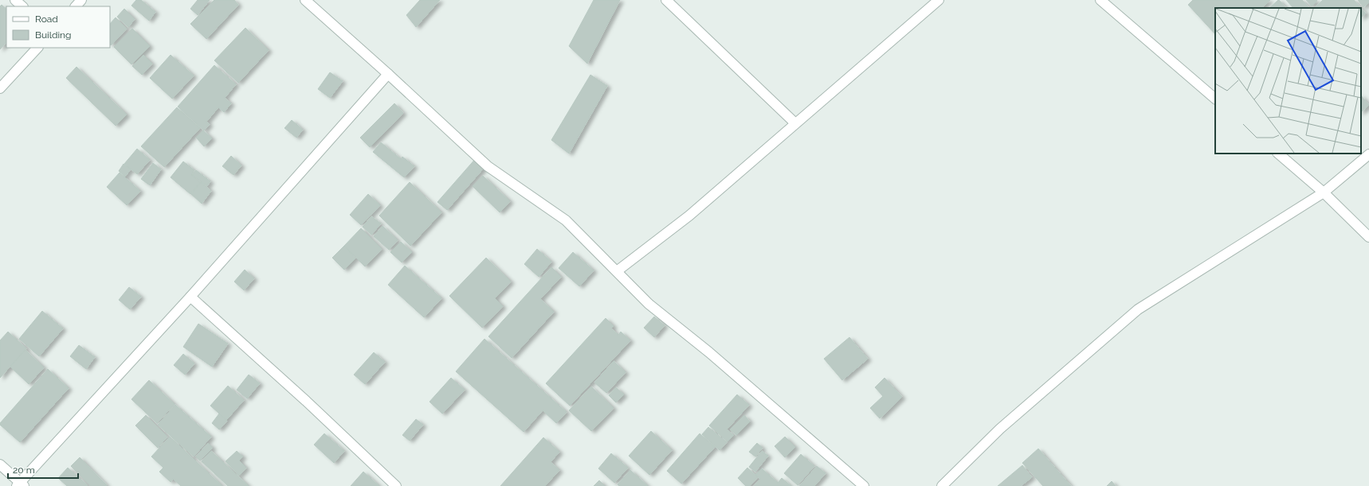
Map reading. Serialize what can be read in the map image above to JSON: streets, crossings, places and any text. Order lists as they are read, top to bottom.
{
  "legend": ["Road", "Building"],
  "scale_bar": "20 m"
}
